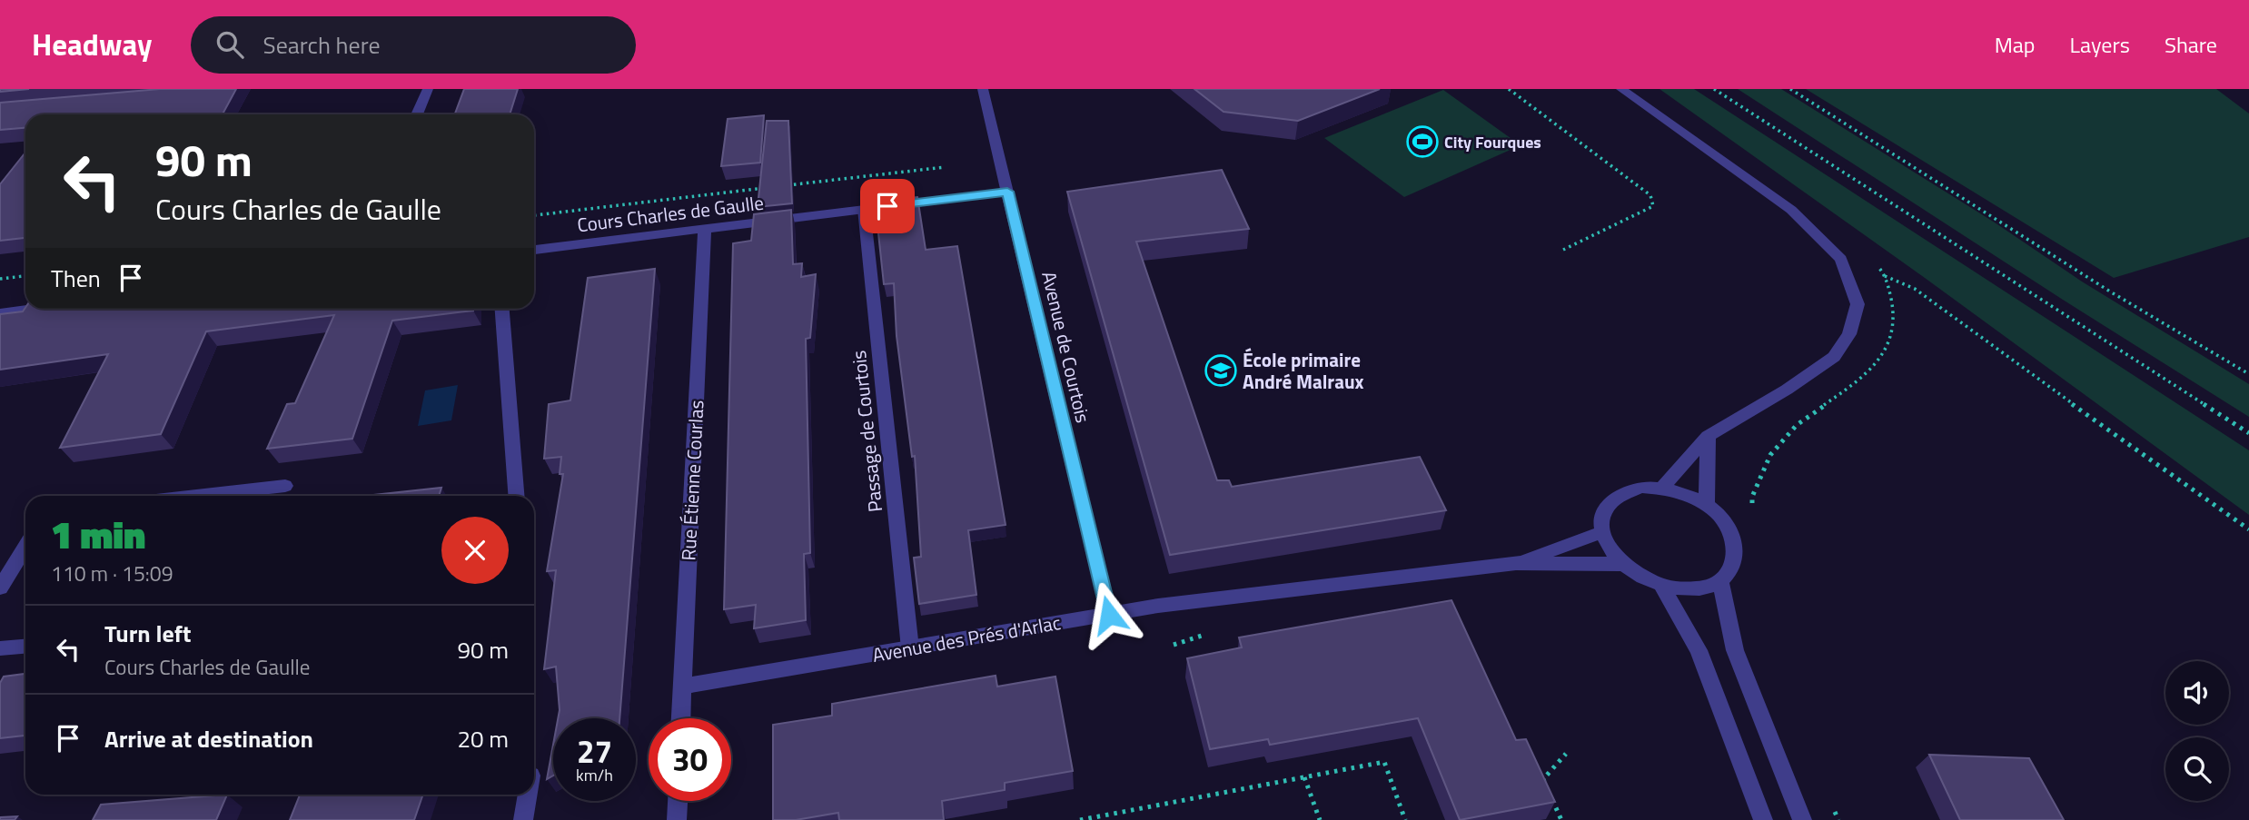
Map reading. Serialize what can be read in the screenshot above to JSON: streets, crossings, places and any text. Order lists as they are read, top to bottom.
{
  "streets": {
    "street": [
      "Cours Charles de Gaulle",
      "Avenue de Courtois",
      "Passage de Courtois",
      "Rue Étienne Courlas",
      "Avenue des Prés d'Arlac"
    ]
  },
  "crossings": [
    ["Cours Charles de Gaulle", "Avenue de Courtois"],
    ["Cours Charles de Gaulle", "Passage de Courtois"],
    ["Cours Charles de Gaulle", "Rue Étienne Courlas"],
    ["Avenue de Courtois", "Avenue des Prés d'Arlac"],
    ["Passage de Courtois", "Avenue des Prés d'Arlac"],
    ["Rue Étienne Courlas", "Avenue des Prés d'Arlac"]
  ],
  "places": {
    "sports": ["City Fourques"],
    "school or university": ["École primaire André Malraux"]
  },
  "page": {
    "header": "Headway",
    "search": "Search here",
    "nav": ["Map", "Layers", "Share"],
    "turn": ["90 m", "Cours Charles de Gaulle"],
    "then": "Then",
    "heading": ["1 min", "110 m · 15:09"],
    "list": [
      {
        "name": "Turn left",
        "note": "Cours Charles de Gaulle",
        "value": "90 m"
      },
      {
        "name": "Arrive at destination",
        "value": "20 m"
      }
    ],
    "speed": "27 km/h",
    "limit": "30"
  }
}
